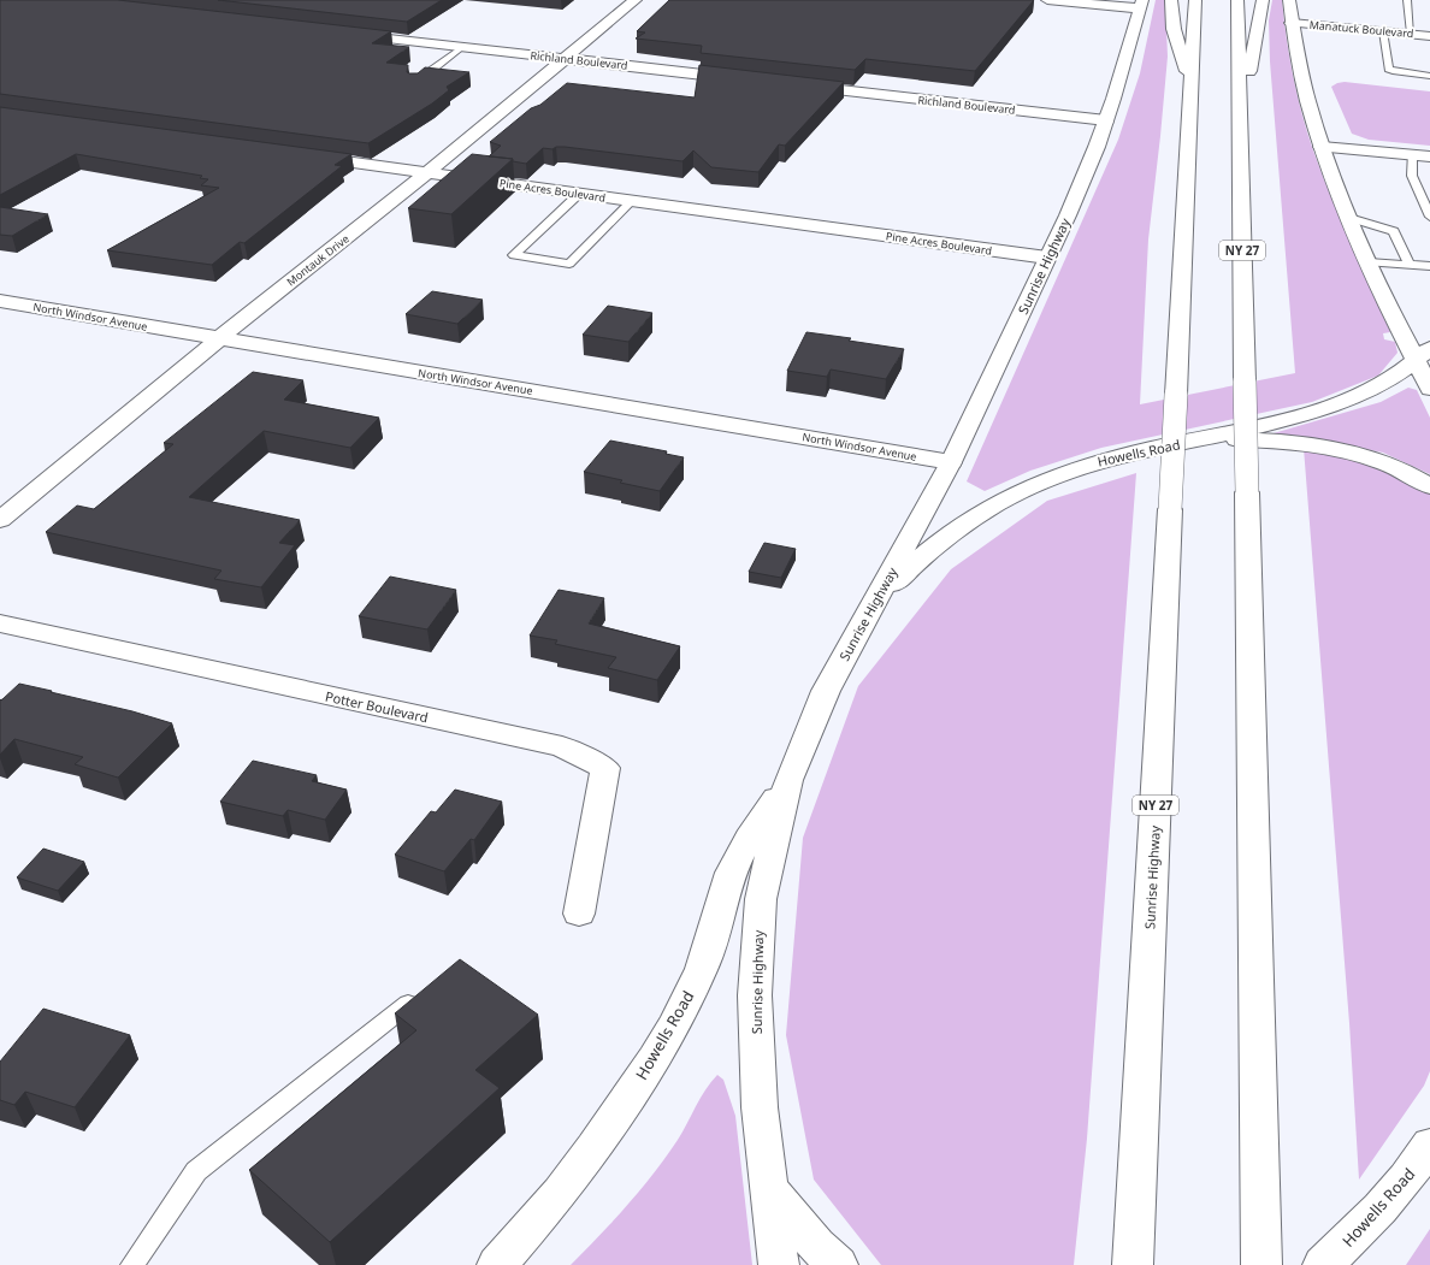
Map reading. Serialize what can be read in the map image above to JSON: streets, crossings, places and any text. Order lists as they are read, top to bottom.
{
  "streets": {
    "main road": [
      "Manatuck Boulevard",
      "Richland Boulevard",
      "Pine Acres Boulevard",
      "NY 27",
      "Montauk Drive",
      "Sunrise Highway",
      "North Windsor Avenue",
      "Howells Road",
      "Potter Boulevard"
    ]
  },
  "crossings": [
    ["Richland Boulevard", "Montauk Drive"],
    ["Richland Boulevard", "Sunrise Highway"],
    ["Pine Acres Boulevard", "Montauk Drive"],
    ["Pine Acres Boulevard", "Sunrise Highway"],
    ["Montauk Drive", "North Windsor Avenue"],
    ["Sunrise Highway", "North Windsor Avenue"],
    ["Sunrise Highway", "Howells Road"]
  ]
}
